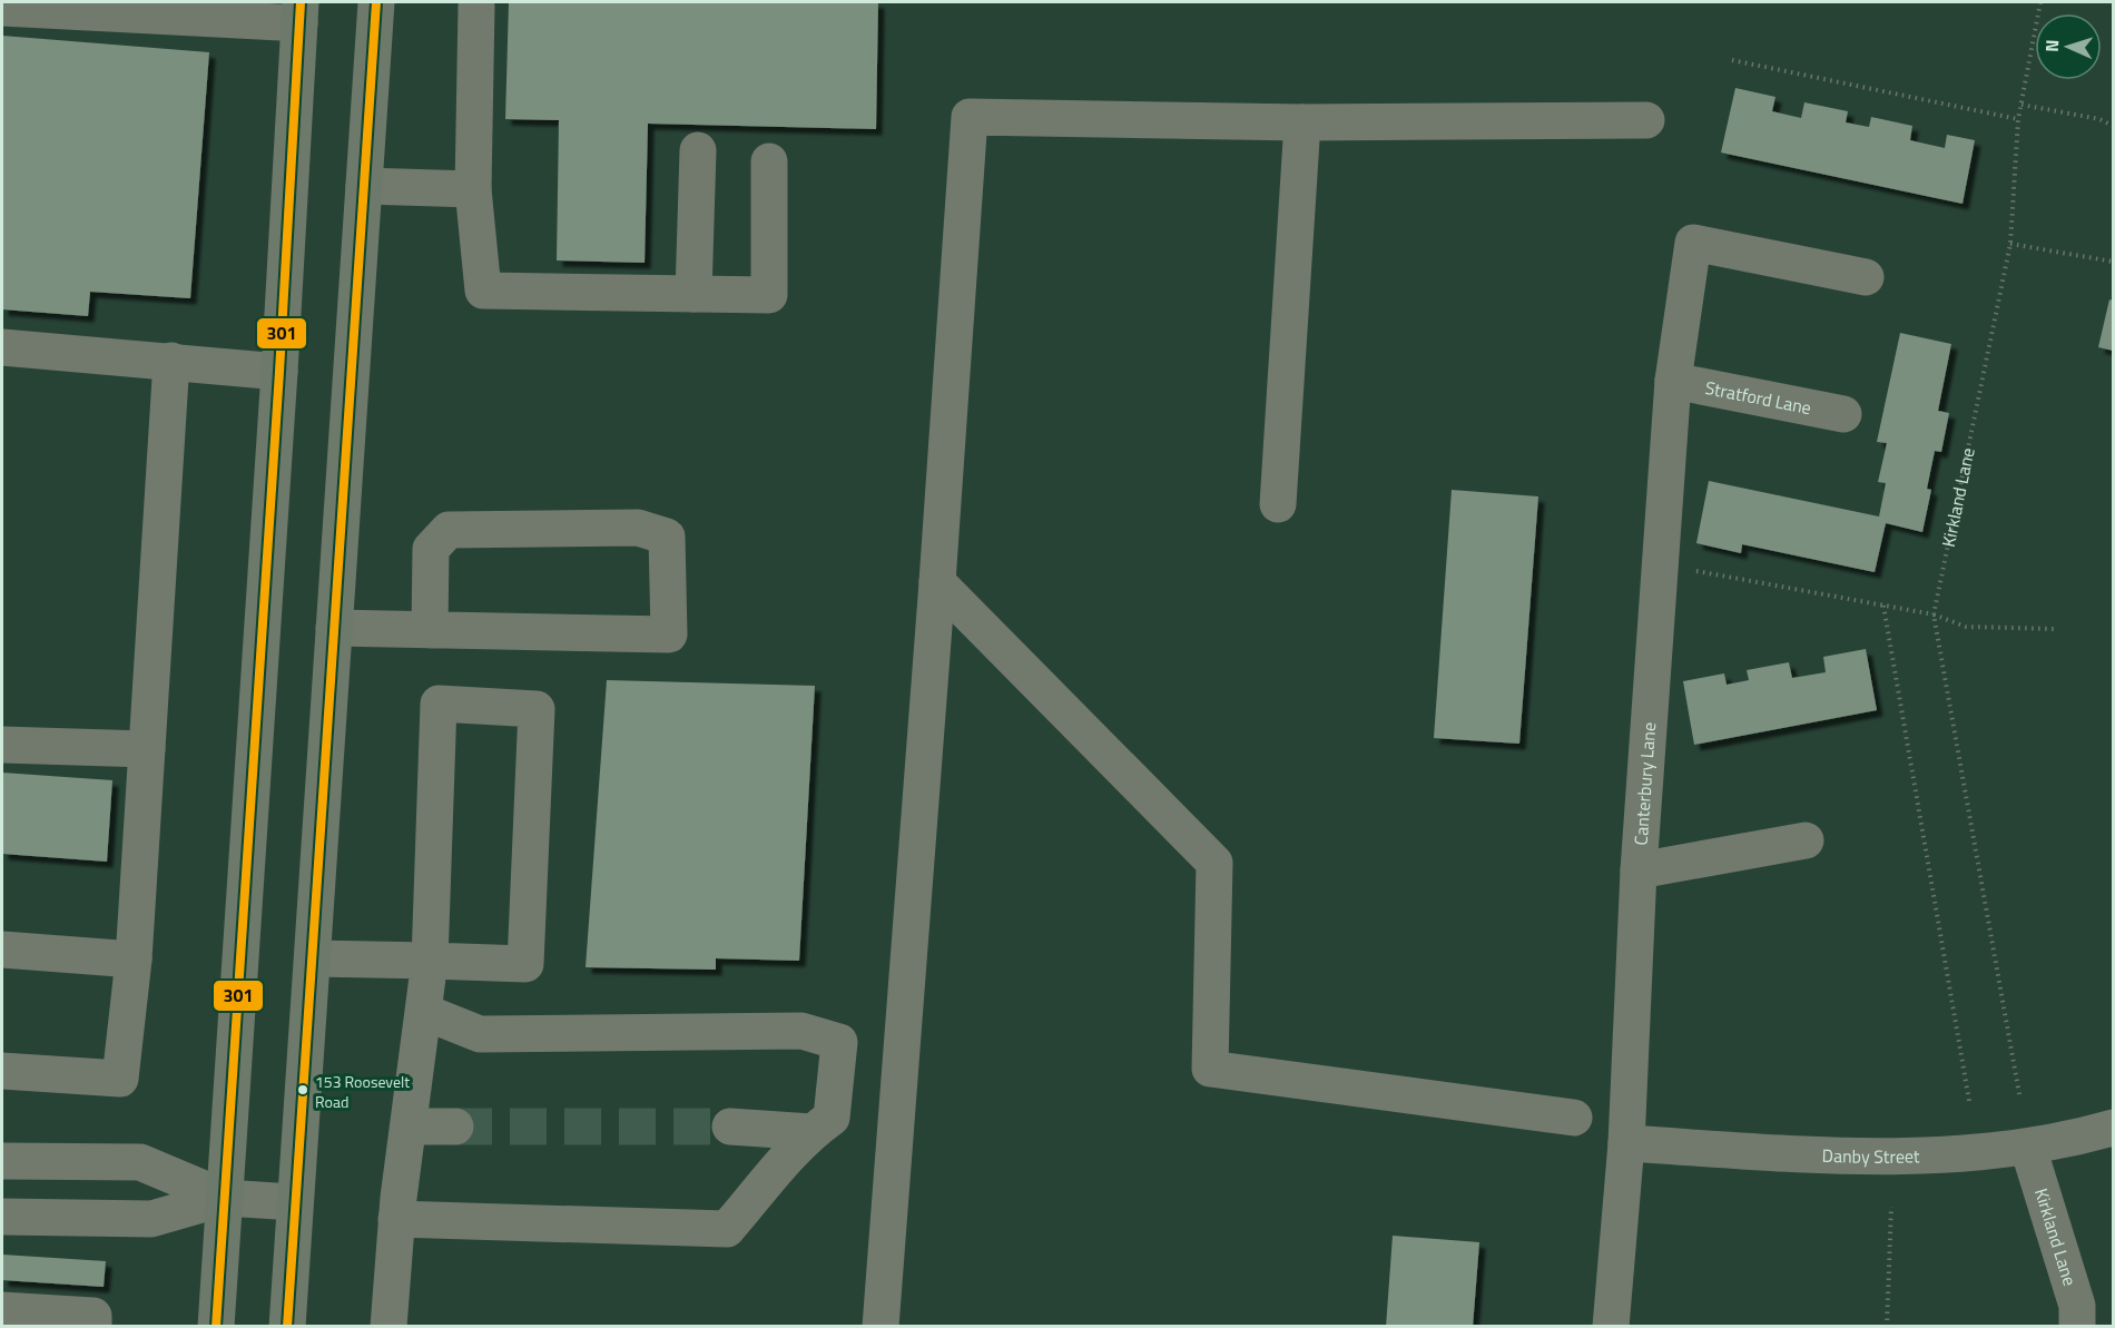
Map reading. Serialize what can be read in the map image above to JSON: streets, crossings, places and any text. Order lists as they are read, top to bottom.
{
  "streets": {
    "street": [
      "Stratford Lane",
      "Kirkland Lane",
      "Canterbury Lane",
      "Danby Street"
    ]
  },
  "crossings": [
    ["Stratford Lane", "Canterbury Lane"],
    ["Kirkland Lane", "Danby Street"],
    ["Canterbury Lane", "Danby Street"]
  ],
  "places": ["153 Roosevelt Road"],
  "lines": ["transit line 301"],
  "north": "left"
}
